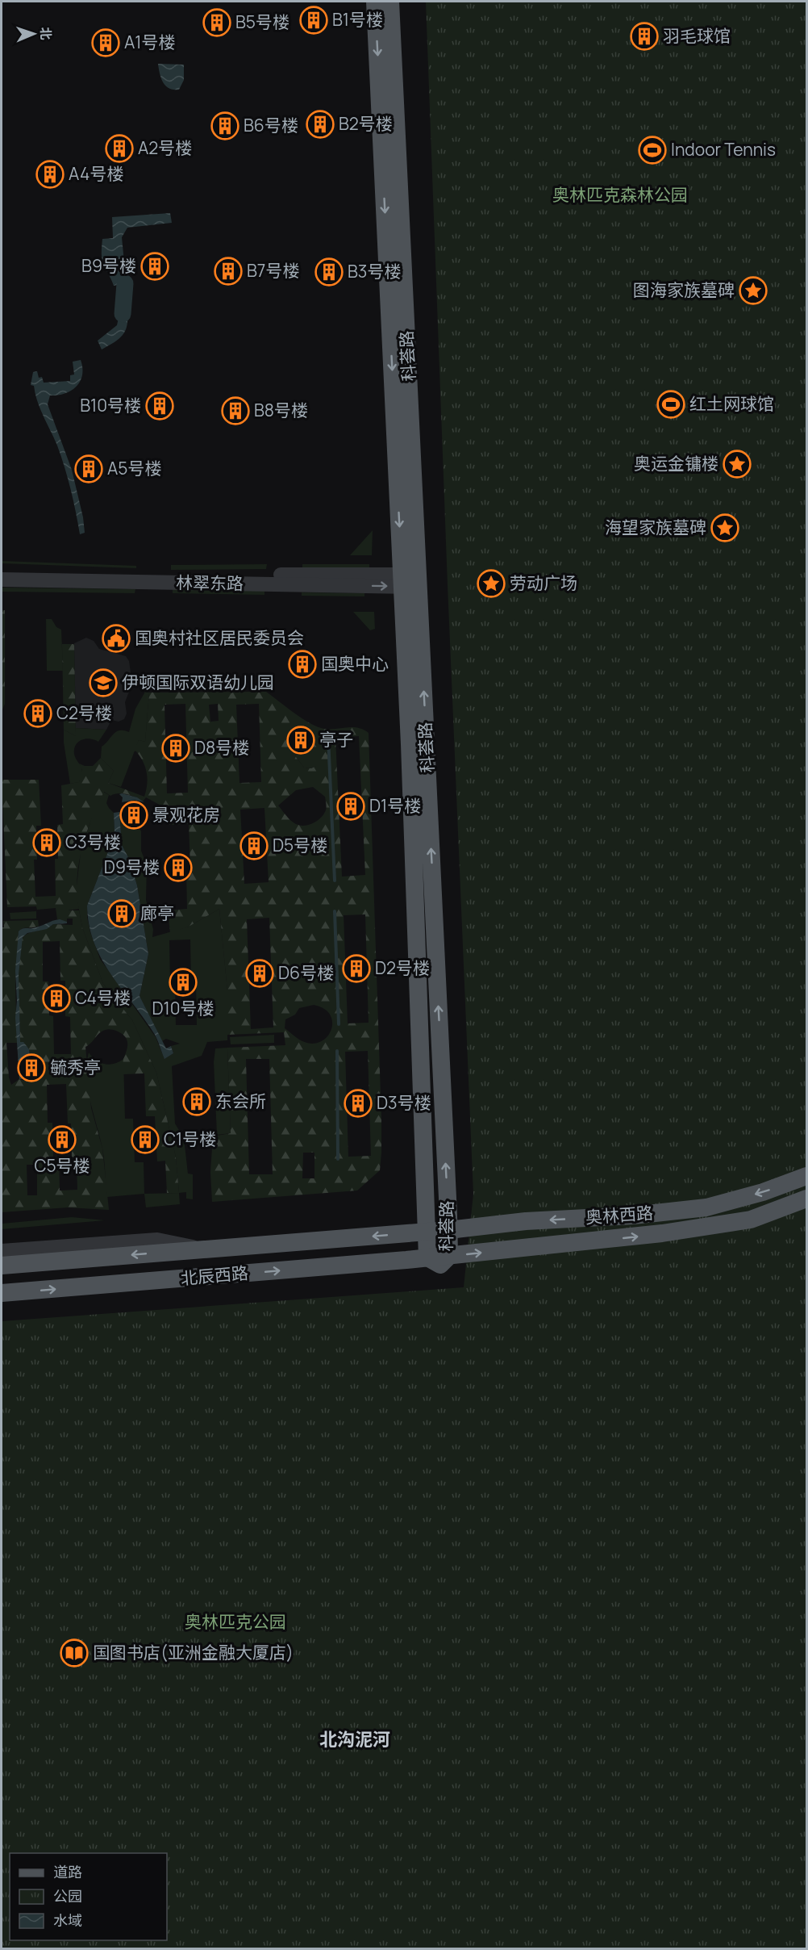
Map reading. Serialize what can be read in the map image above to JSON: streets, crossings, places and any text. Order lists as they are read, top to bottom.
{
  "streets": {
    "main road": ["科荟路", "奥林西路", "北辰西路"],
    "street": ["林翠东路"]
  },
  "crossings": [
    ["科荟路", "林翠东路"],
    ["科荟路", "奥林西路"],
    ["科荟路", "北辰西路"],
    ["奥林西路", "北辰西路"]
  ],
  "districts": ["北沟泥河"],
  "parks": ["奥林匹克森林公园", "奥林匹克公园"],
  "places": {
    "building": [
      "B1号楼",
      "B5号楼",
      "羽毛球馆",
      "A1号楼",
      "B2号楼",
      "B6号楼",
      "A2号楼",
      "A4号楼",
      "B9号楼",
      "B7号楼",
      "B3号楼",
      "B10号楼",
      "B8号楼",
      "A5号楼",
      "国奥中心",
      "C2号楼",
      "亭子",
      "D8号楼",
      "D1号楼",
      "景观花房",
      "C3号楼",
      "D5号楼",
      "D9号楼",
      "廊亭",
      "D2号楼",
      "D6号楼",
      "D10号楼",
      "C4号楼",
      "毓秀亭",
      "东会所",
      "D3号楼",
      "C5号楼",
      "C1号楼"
    ],
    "sports": ["Indoor Tennis", "红土网球馆"],
    "place": [
      "图海家族墓碑",
      "奥运金镛楼",
      "海望家族墓碑",
      "劳动广场"
    ],
    "public building": ["国奥村社区居民委员会"],
    "school or university": ["伊顿国际双语幼儿园"],
    "library": ["国图书店(亚洲金融大厦店)"]
  },
  "legend": ["道路", "公园", "水域"],
  "north": "right"
}
